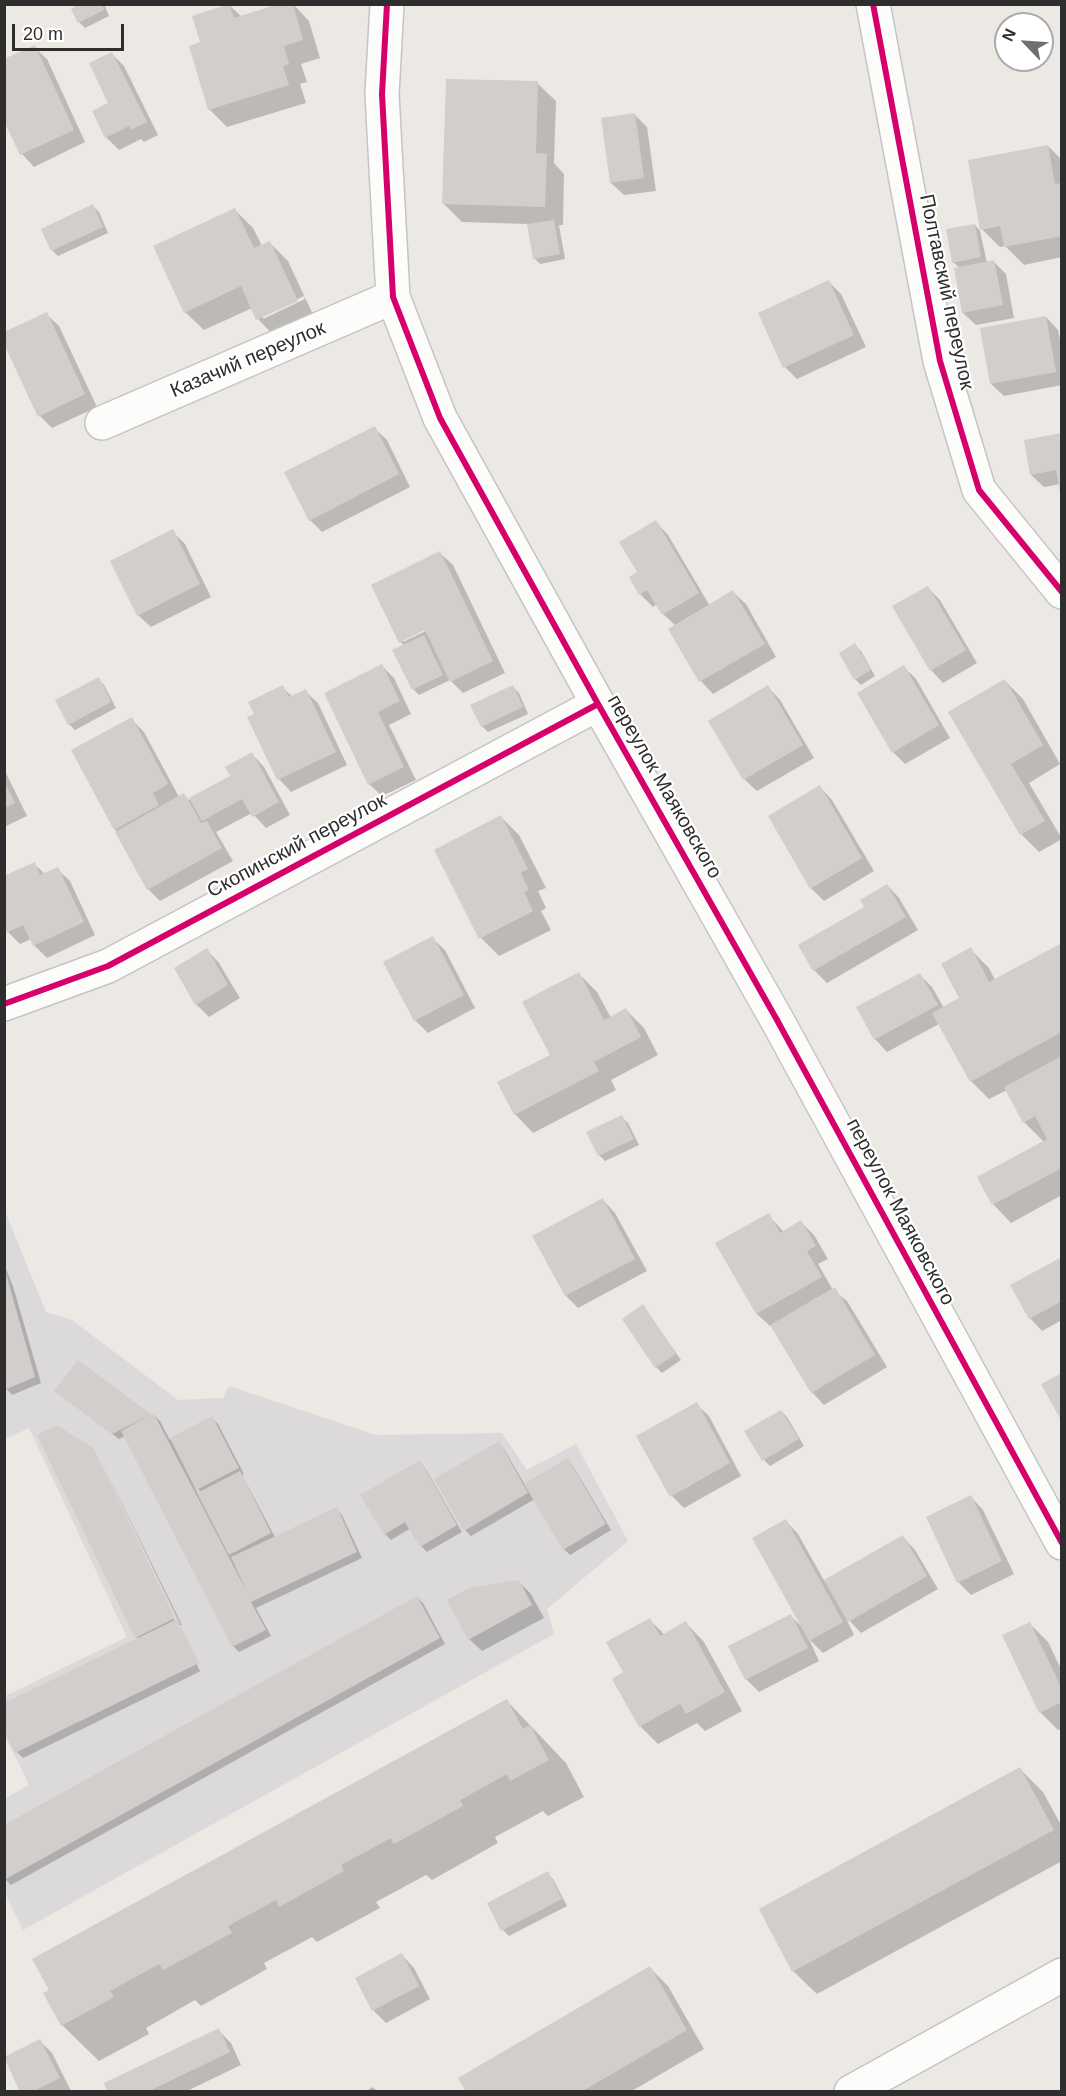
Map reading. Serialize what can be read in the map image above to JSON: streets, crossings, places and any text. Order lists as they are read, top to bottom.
{
  "streets": {
    "street": [
      "Полтавский переулок",
      "Казачий переулок",
      "переулок Маяковского",
      "Скопинский переулок"
    ]
  },
  "crossings": [
    ["Казачий переулок", "переулок Маяковского"],
    ["переулок Маяковского", "Скопинский переулок"]
  ],
  "scale_bar": "20 m",
  "north": "top left"
}
